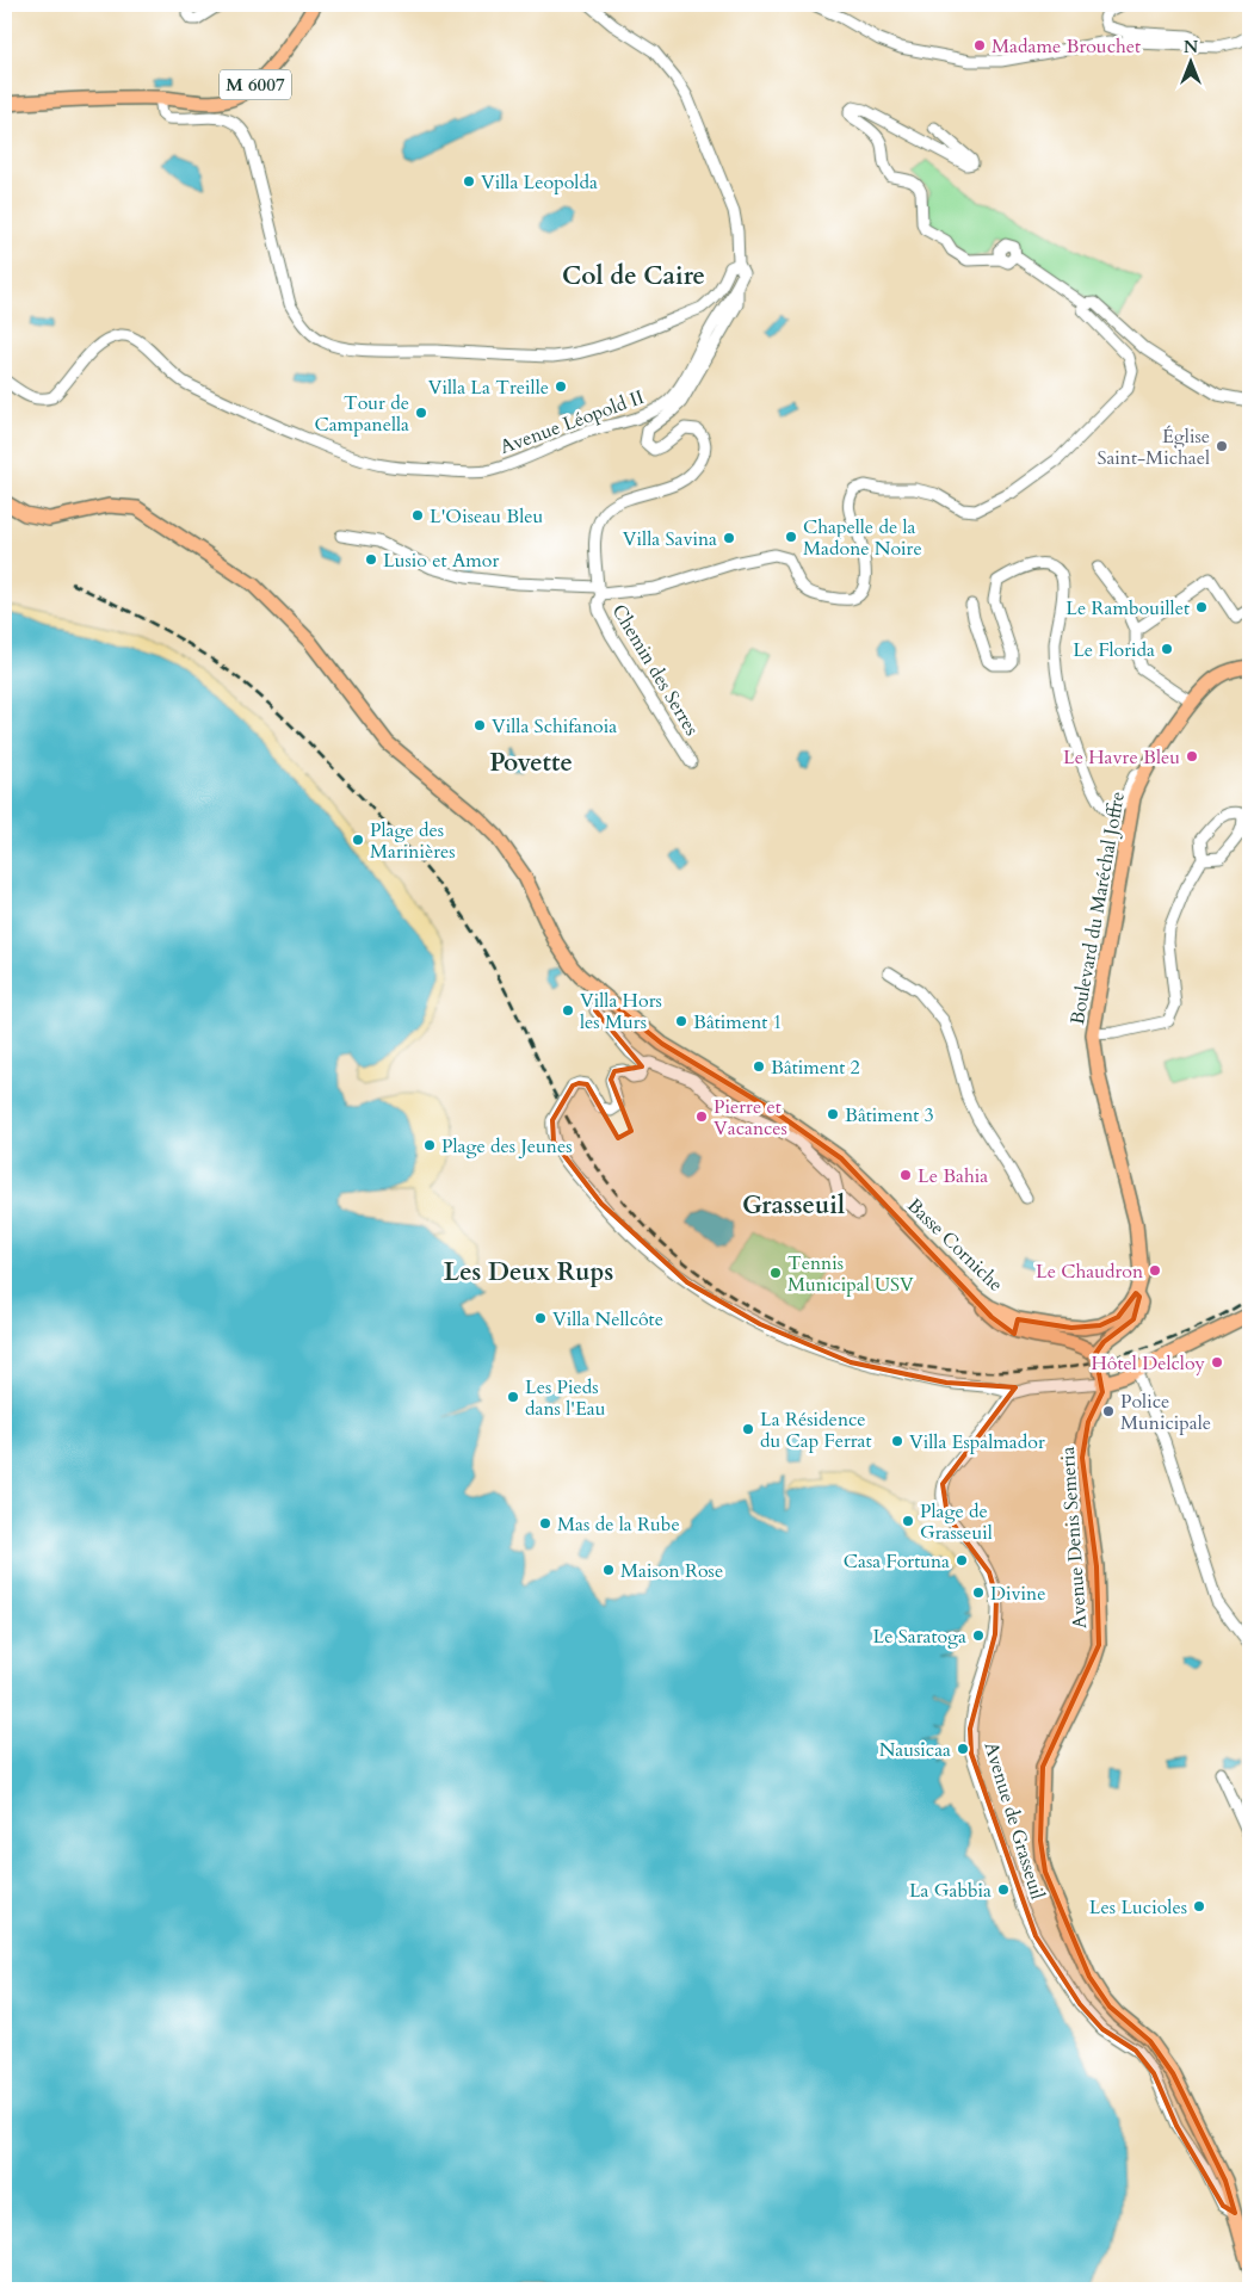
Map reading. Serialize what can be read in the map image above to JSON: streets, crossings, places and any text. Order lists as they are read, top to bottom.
{
  "streets": {
    "main road": [
      "M 6007",
      "Boulevard du Maréchal Joffre",
      "Basse Corniche",
      "Avenue Denis Semeria"
    ],
    "street": ["Avenue Léopold II", "Chemin des Serres", "Avenue de Grasseuil"]
  },
  "crossings": [
    ["Avenue Léopold II", "Chemin des Serres"],
    ["Boulevard du Maréchal Joffre", "Basse Corniche"],
    ["Avenue Denis Semeria", "Avenue de Grasseuil"]
  ],
  "districts": [
    "Col de Caire",
    "Povette",
    "Grasseuil",
    "Les Deux Rups"
  ],
  "places": [
    "Madame Brouchet",
    "Villa Leopolda",
    "Villa La Treille",
    "Tour de Campanella",
    "Église Saint-Michael",
    "L'Oiseau Bleu",
    "Chapelle de la Madone Noire",
    "Villa Savina",
    "Lusio et Amor",
    "Le Rambouillet",
    "Le Florida",
    "Villa Schifanoia",
    "Le Havre Bleu",
    "Plage des Marinières",
    "Villa Hors les Murs",
    "Bâtiment 1",
    "Bâtiment 2",
    "Bâtiment 3",
    "Pierre et Vacances",
    "Plage des Jeunes",
    "Le Bahia",
    "Le Chaudron",
    "Tennis Municipal USV",
    "Villa Nellcôte",
    "Hôtel Delcloy",
    "Les Pieds dans l'Eau",
    "Police Municipale",
    "La Résidence du Cap Ferrat",
    "Villa Espalmador",
    "Plage de Grasseuil",
    "Mas de la Rube",
    "Casa Fortuna",
    "Maison Rose",
    "Divine",
    "Le Saratoga",
    "Nausicaa",
    "La Gabbia",
    "Les Lucioles"
  ],
  "north": "top"
}
